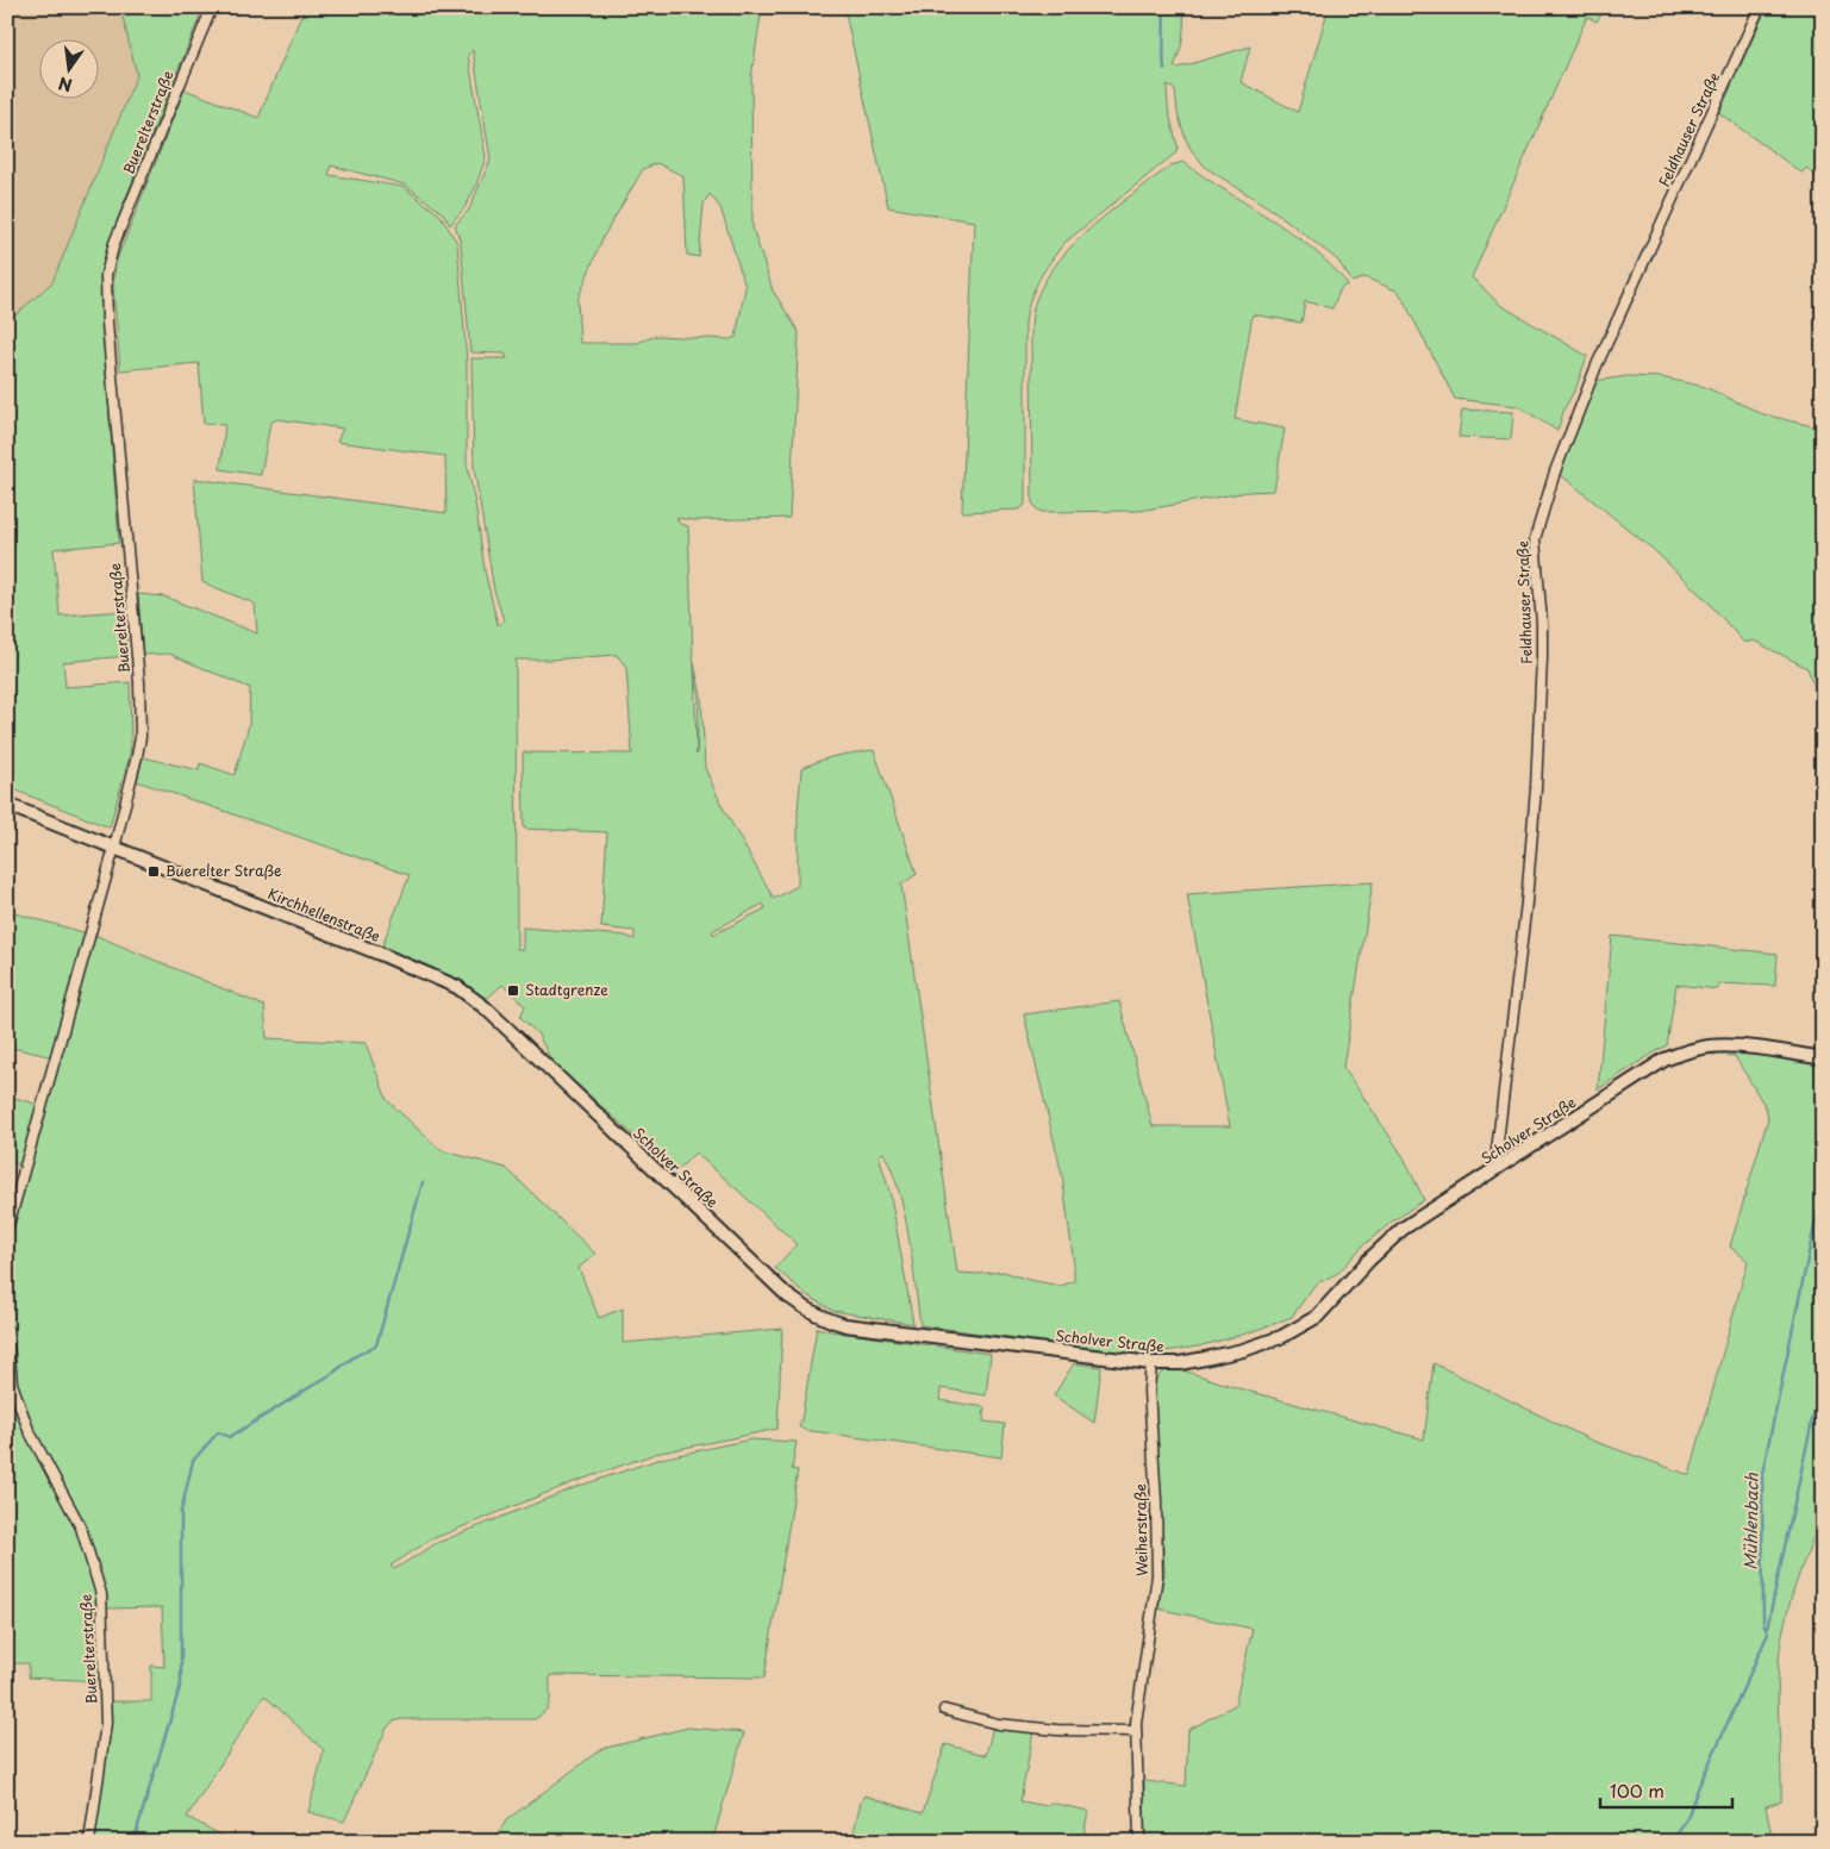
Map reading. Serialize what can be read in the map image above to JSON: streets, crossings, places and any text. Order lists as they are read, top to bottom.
{
  "streets": {
    "street": [
      "Buerelterstraße",
      "Feldhauser Straße",
      "Kirchhellenstraße",
      "Scholver Straße",
      "Weiherstraße"
    ]
  },
  "crossings": [
    ["Buerelterstraße", "Kirchhellenstraße"],
    ["Feldhauser Straße", "Scholver Straße"],
    ["Kirchhellenstraße", "Scholver Straße"],
    ["Scholver Straße", "Weiherstraße"]
  ],
  "water": ["Mühlenbach"],
  "places": {
    "transit": ["Buerelter Straße", "Stadtgrenze"]
  },
  "scale_bar": "100 m",
  "north": "bottom"
}
